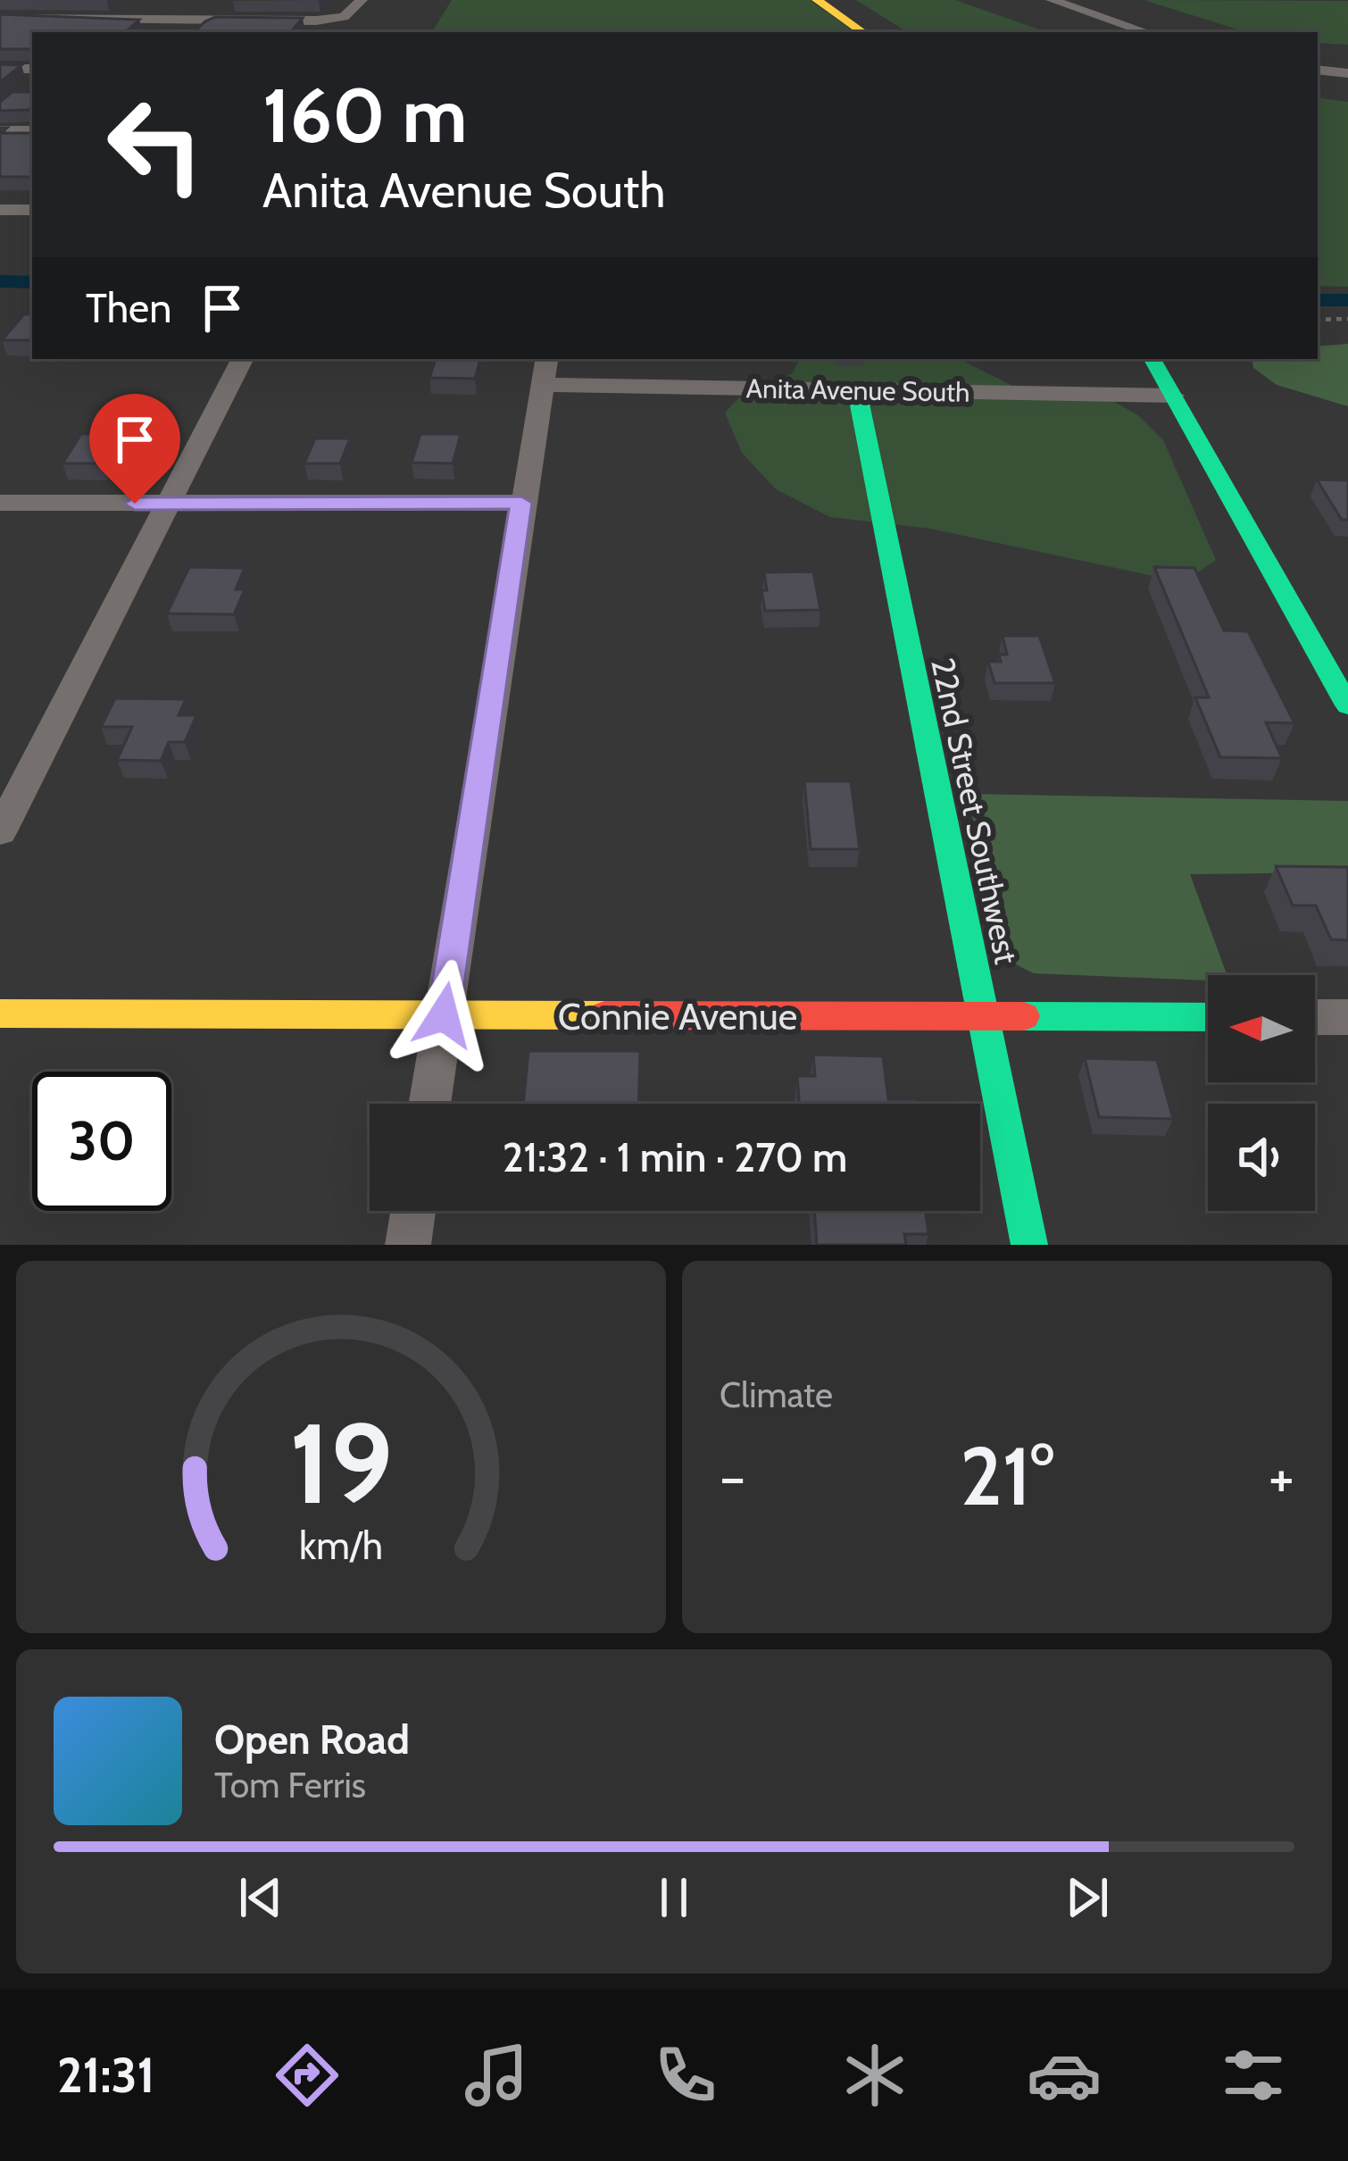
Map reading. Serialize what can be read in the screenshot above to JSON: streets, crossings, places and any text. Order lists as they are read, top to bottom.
{
  "streets": {
    "street": ["Anita Avenue South", "22nd Street Southwest", "Connie Avenue"]
  },
  "crossings": [
    ["Anita Avenue South", "22nd Street Southwest"],
    ["22nd Street Southwest", "Connie Avenue"]
  ],
  "north": "left",
  "page": {
    "turn": ["160 m", "Anita Avenue South"],
    "then": "Then",
    "limit": "30",
    "trip": "21:32 · 1 min · 270 m",
    "tile": "Climate",
    "heat": ["−", "21°", "+"],
    "song": ["Open Road", "Tom Ferris"],
    "tabs": "21:31",
    "gauge": ["19", "km/h"]
  }
}
